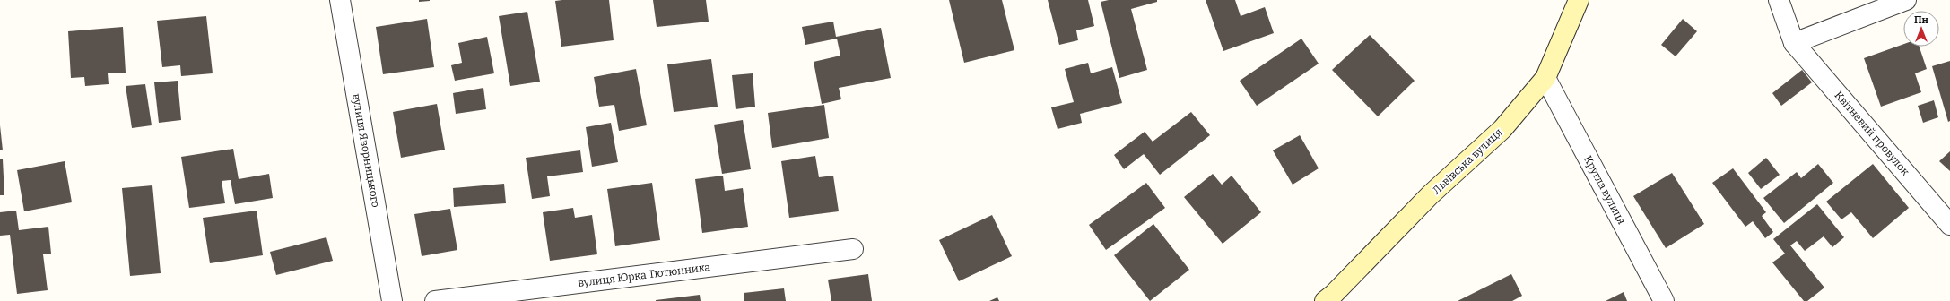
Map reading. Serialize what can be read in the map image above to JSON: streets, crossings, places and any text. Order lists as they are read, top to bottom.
{
  "streets": {
    "main road": ["Львівська вулиця"],
    "street": [
      "Квітневий провулок",
      "вулиця Яворницького",
      "Кругла вулиця",
      "вулиця Юрка Тютюнника"
    ]
  },
  "crossings": [
    ["Львівська вулиця", "Кругла вулиця"]
  ],
  "north": "top"
}
